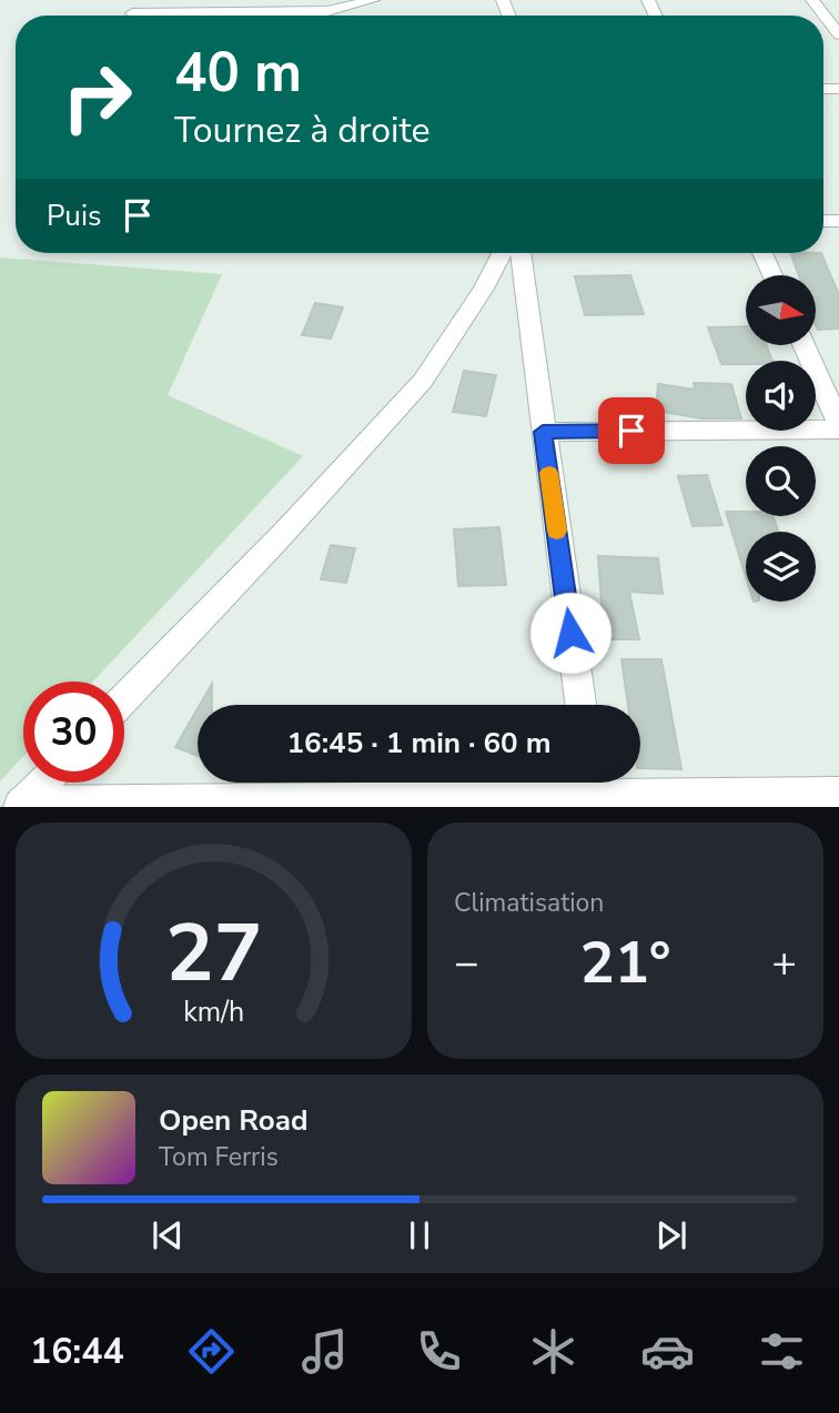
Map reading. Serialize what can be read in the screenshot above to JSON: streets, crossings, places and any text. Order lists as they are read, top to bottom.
{
  "north": "right",
  "page": {
    "turn": ["40 m", "Tournez à droite"],
    "then": "Puis",
    "limit": "30",
    "trip": "16:45 · 1 min · 60 m",
    "tile": "Climatisation",
    "heat": ["−", "21°", "+"],
    "song": ["Open Road", "Tom Ferris"],
    "tabs": "16:44",
    "gauge": ["27", "km/h"]
  }
}
